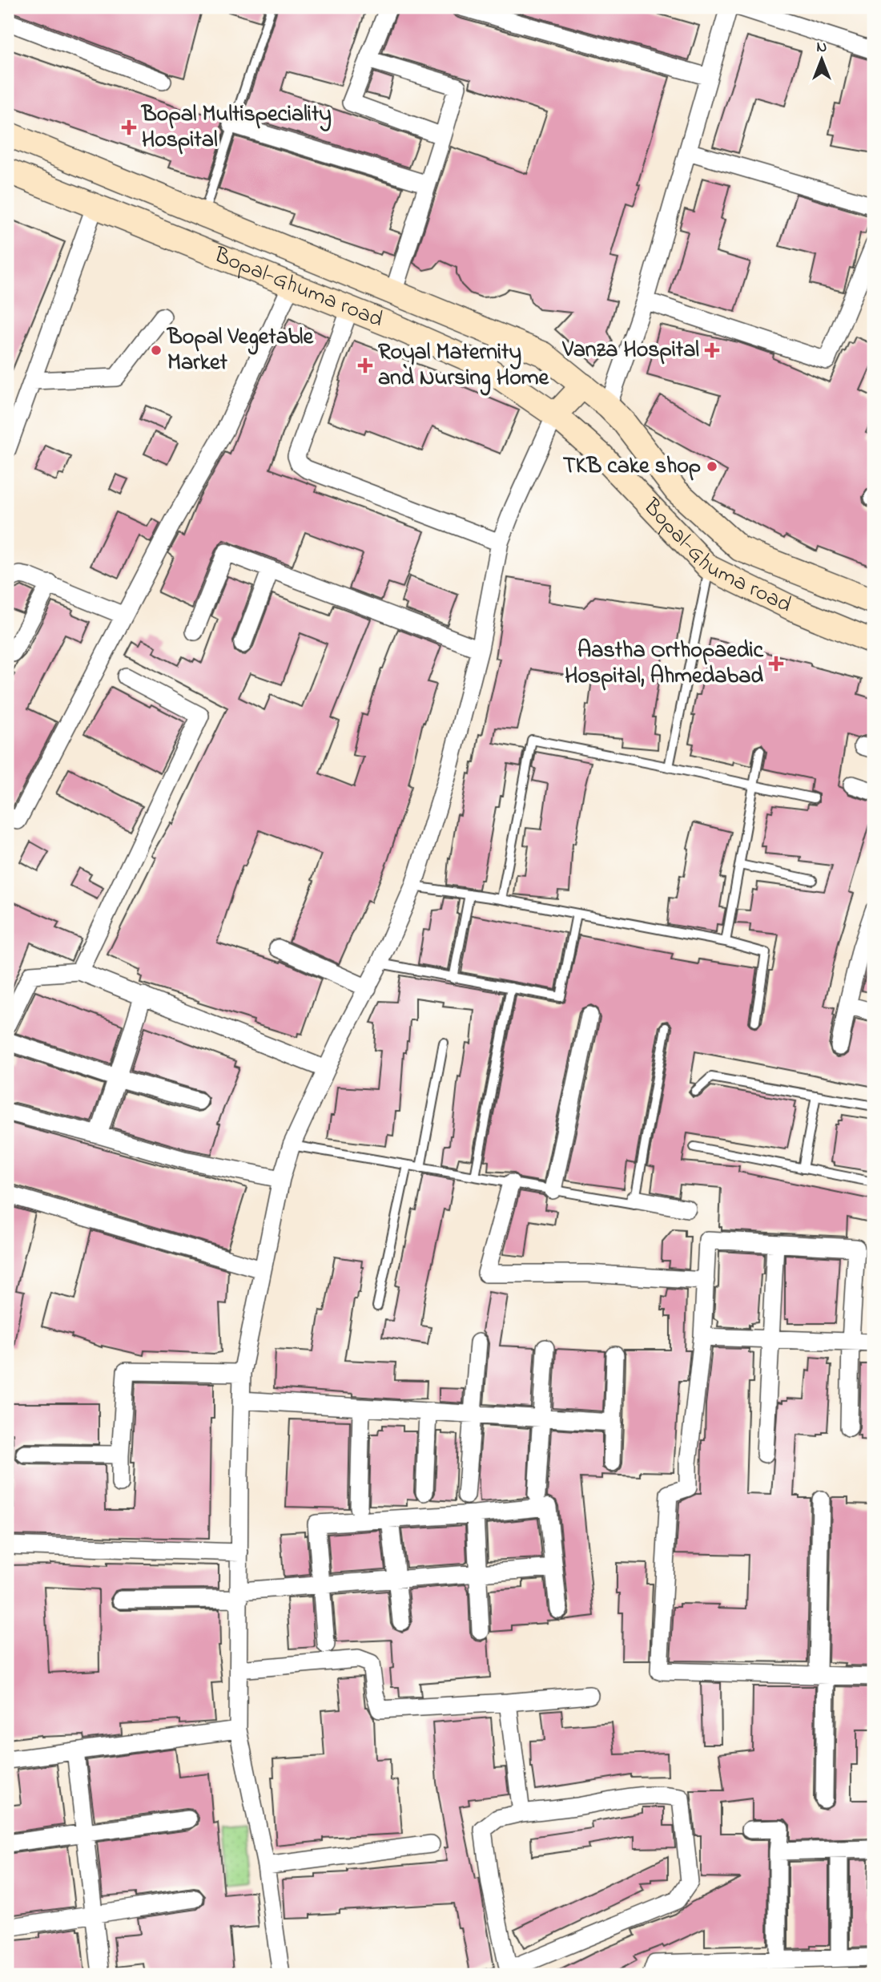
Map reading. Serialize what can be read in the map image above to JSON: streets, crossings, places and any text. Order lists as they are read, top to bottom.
{
  "streets": {
    "street": ["Bopal-Ghuma road"]
  },
  "places": {
    "health": [
      "Bopal Multispeciality Hospital",
      "Vanza Hospital",
      "Royal Maternity and Nursing Home",
      "Aastha Orthopaedic Hospital, Ahmedabad"
    ],
    "other": ["Bopal Vegetable Market", "TKB cake shop"]
  },
  "north": "top"
}
